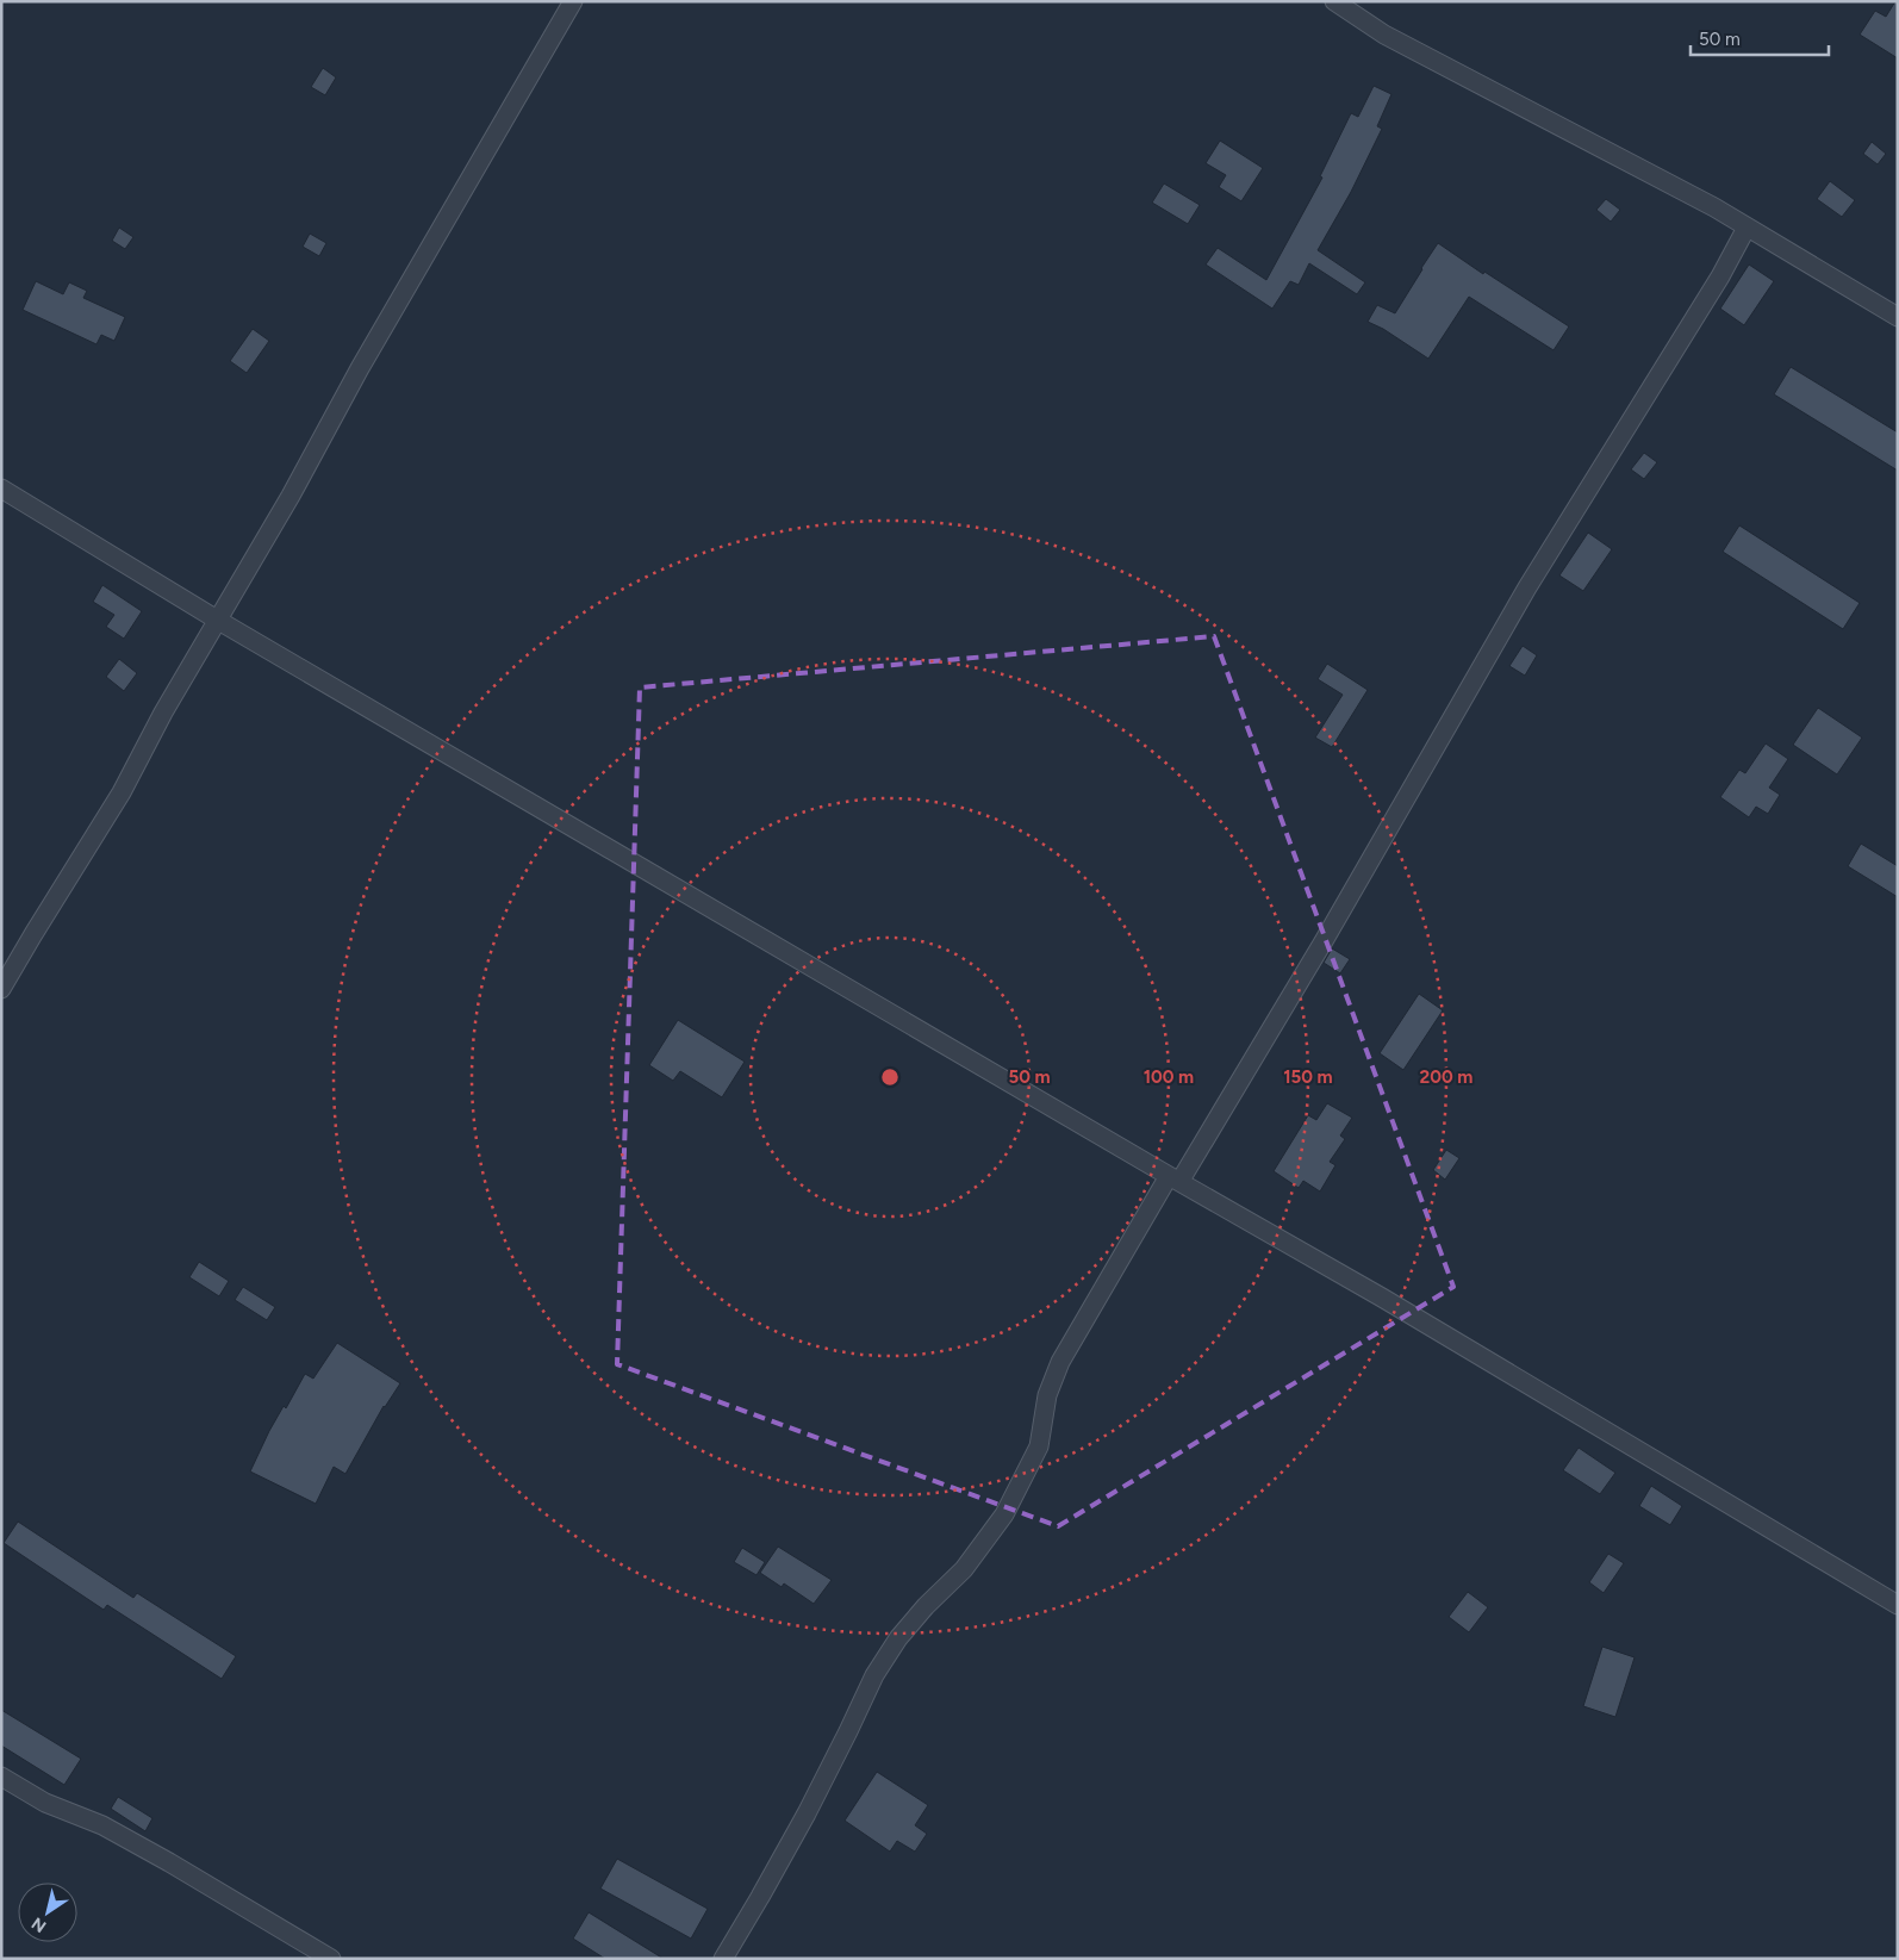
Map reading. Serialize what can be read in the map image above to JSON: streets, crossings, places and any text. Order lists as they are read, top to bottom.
{
  "scale_bar": "50 m",
  "north": "bottom left",
  "rings": [
    "50 m",
    "100 m",
    "150 m",
    "200 m"
  ]
}
